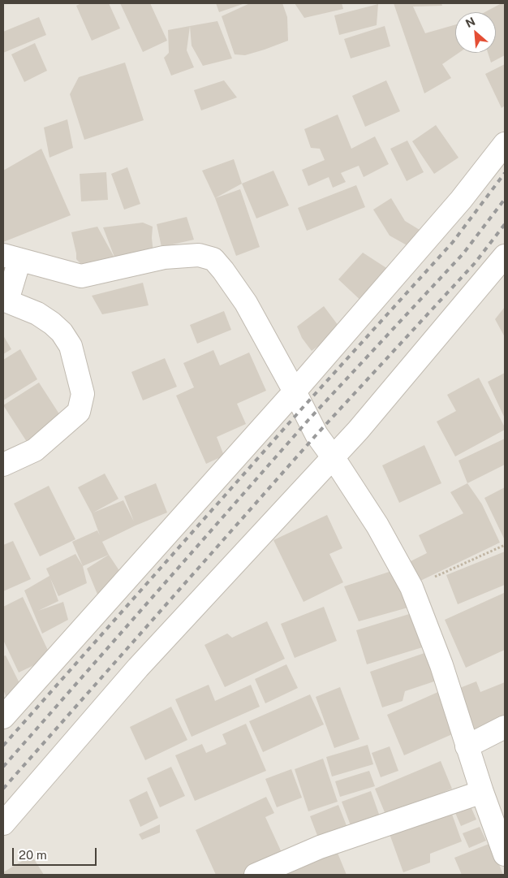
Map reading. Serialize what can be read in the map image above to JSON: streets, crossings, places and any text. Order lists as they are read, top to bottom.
{
  "scale_bar": "20 m",
  "north": "top left"
}
